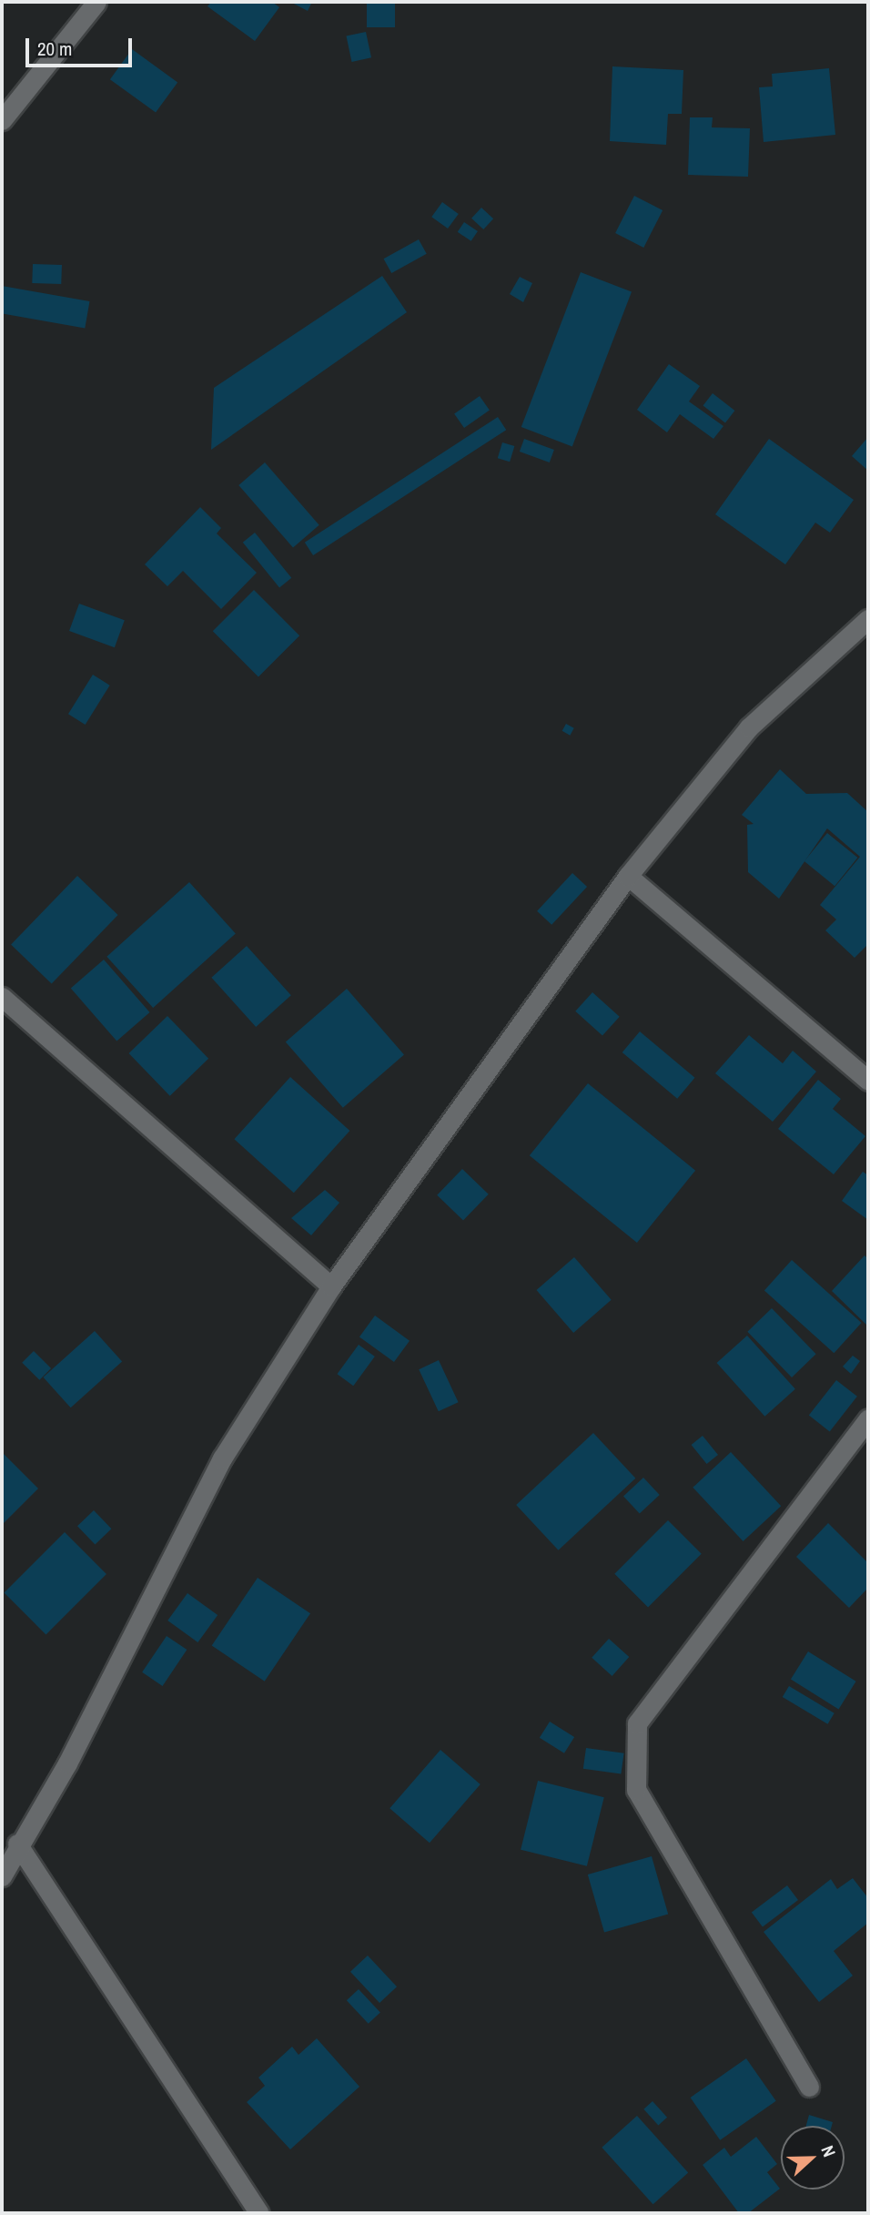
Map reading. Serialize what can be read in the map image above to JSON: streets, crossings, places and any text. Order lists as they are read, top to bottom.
{
  "scale_bar": "20 m",
  "north": "right"
}
